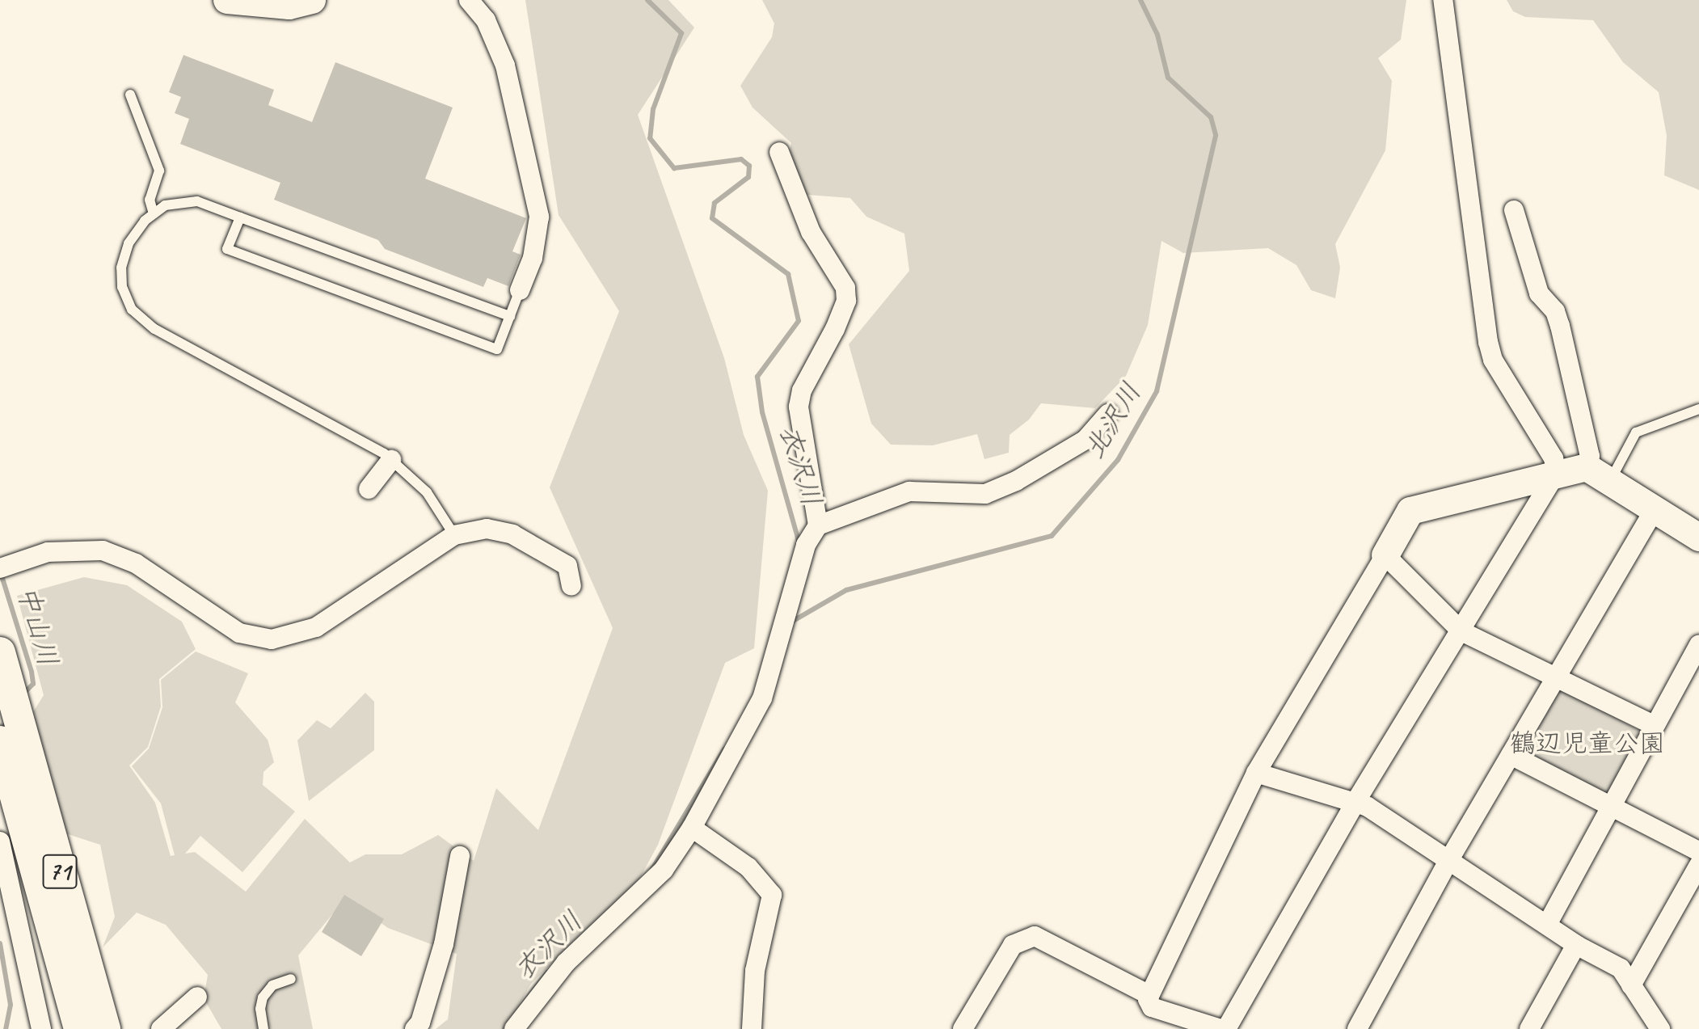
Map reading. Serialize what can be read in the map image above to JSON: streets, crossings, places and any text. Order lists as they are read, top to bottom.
{
  "streets": {
    "main road": ["71"]
  },
  "water": ["北沢川", "衣沢川", "中山川"],
  "parks": ["鶴辺児童公園"]
}
